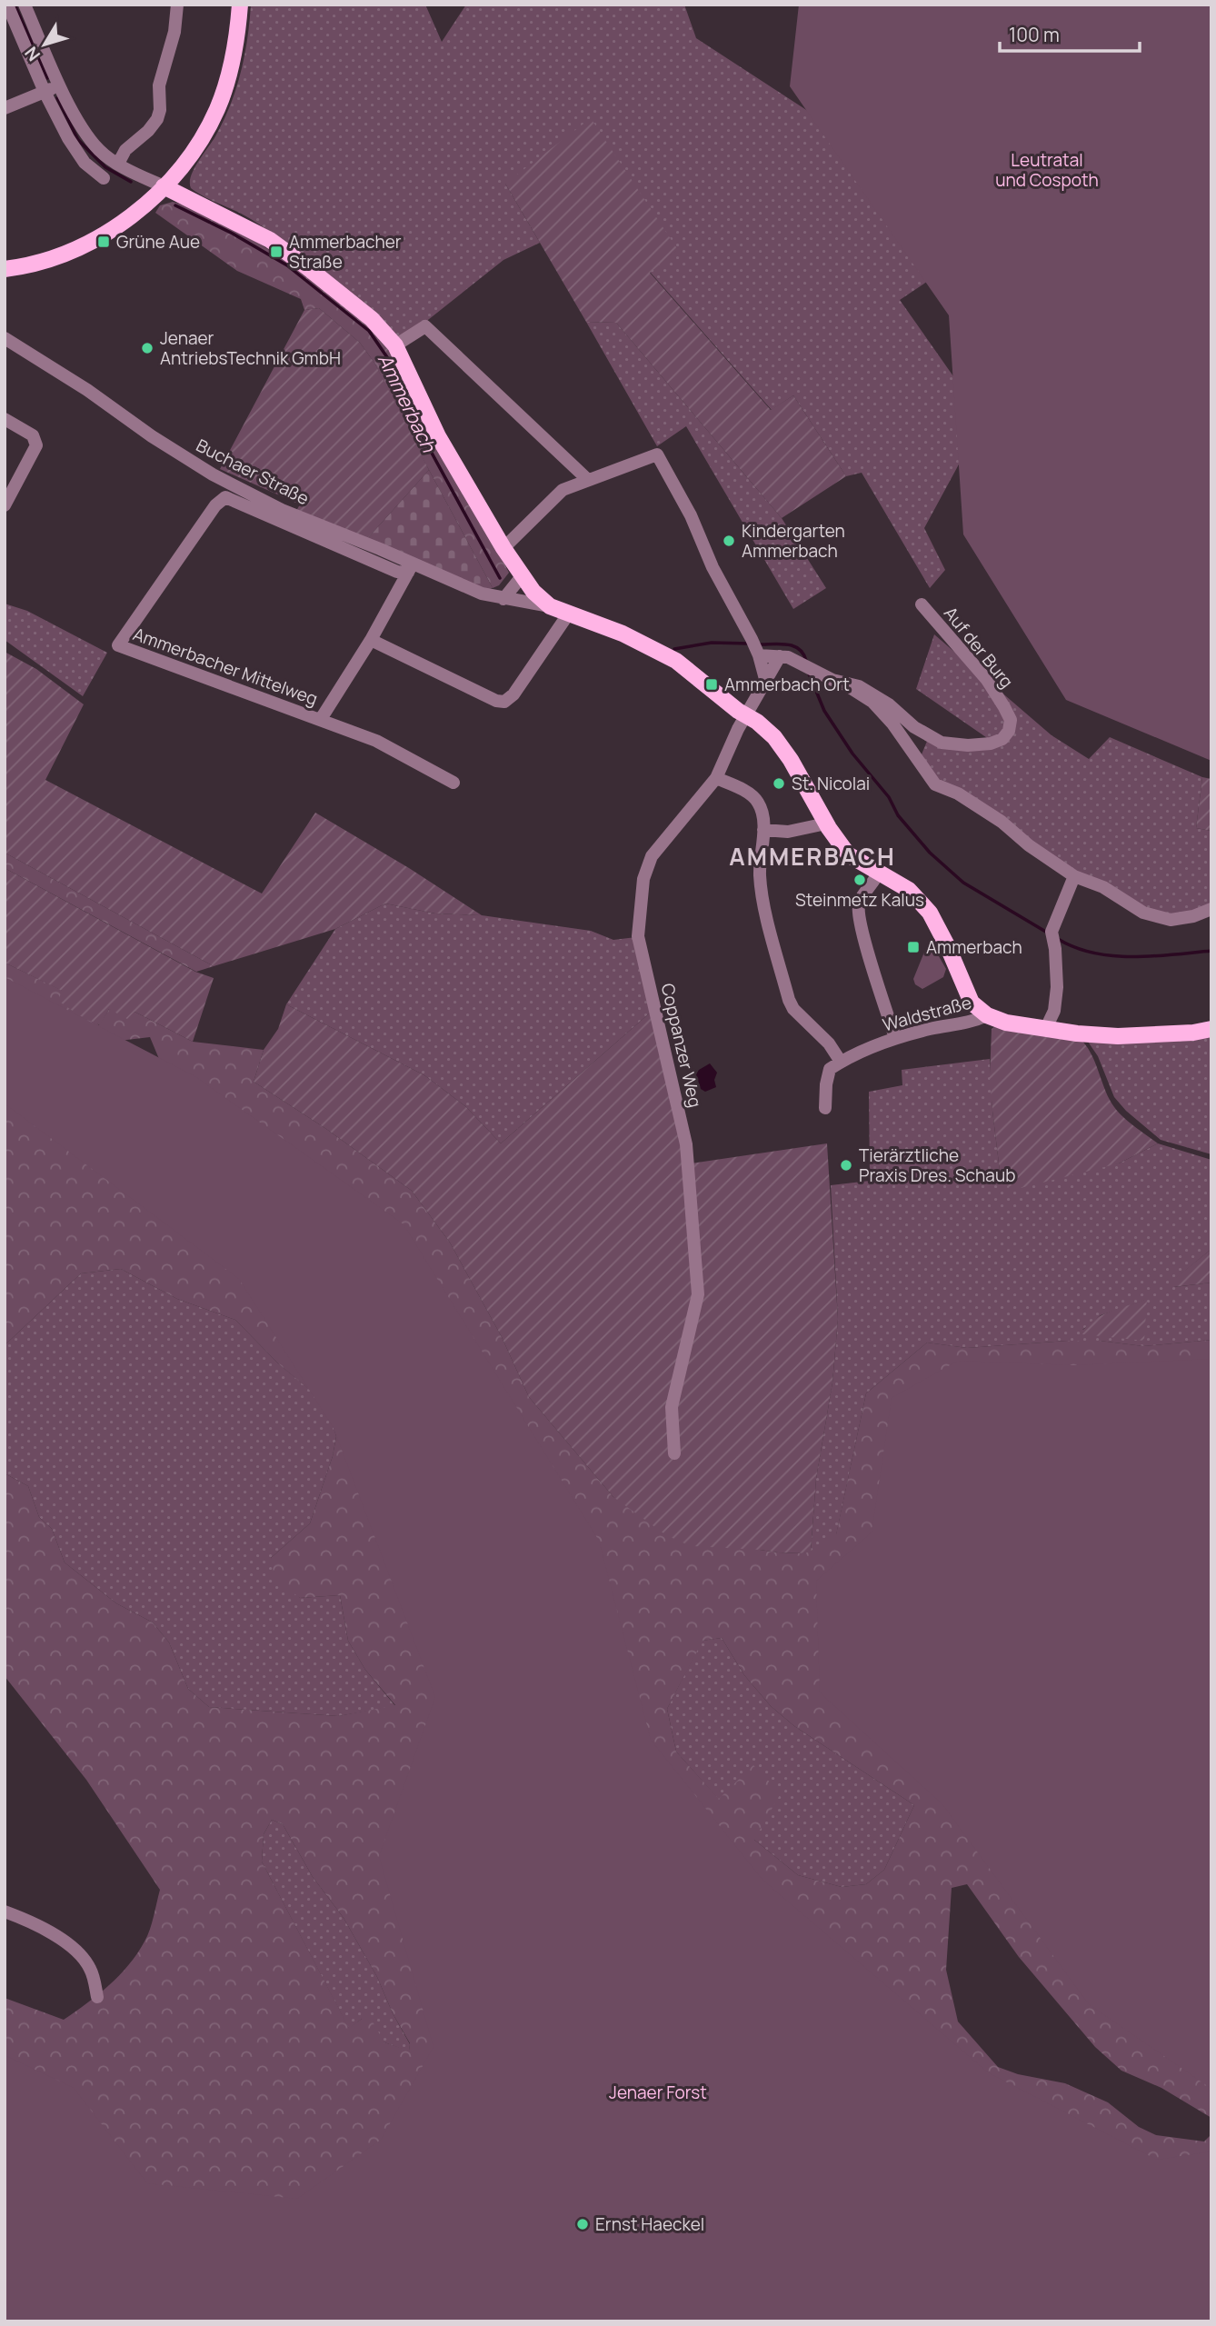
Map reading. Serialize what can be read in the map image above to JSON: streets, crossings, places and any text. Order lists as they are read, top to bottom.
{
  "streets": {
    "street": [
      "Buchaer Straße",
      "Auf der Burg",
      "Ammerbacher Mittelweg",
      "Waldstraße",
      "Coppanzer Weg"
    ]
  },
  "crossings": [
    ["Buchaer Straße", "Ammerbacher Mittelweg"]
  ],
  "districts": ["AMMERBACH"],
  "water": ["Ammerbach"],
  "parks": ["Leutratal und Cospoth", "Jenaer Forst"],
  "places": {
    "transit": [
      "Grüne Aue",
      "Ammerbacher Straße",
      "Ammerbach Ort",
      "Ammerbach"
    ],
    "other": [
      "Jenaer AntriebsTechnik GmbH",
      "Kindergarten Ammerbach",
      "St. Nicolai",
      "Steinmetz Kalus",
      "Tierärztliche Praxis Dres. Schaub",
      "Ernst Haeckel"
    ]
  },
  "scale_bar": "100 m",
  "north": "bottom left"
}
